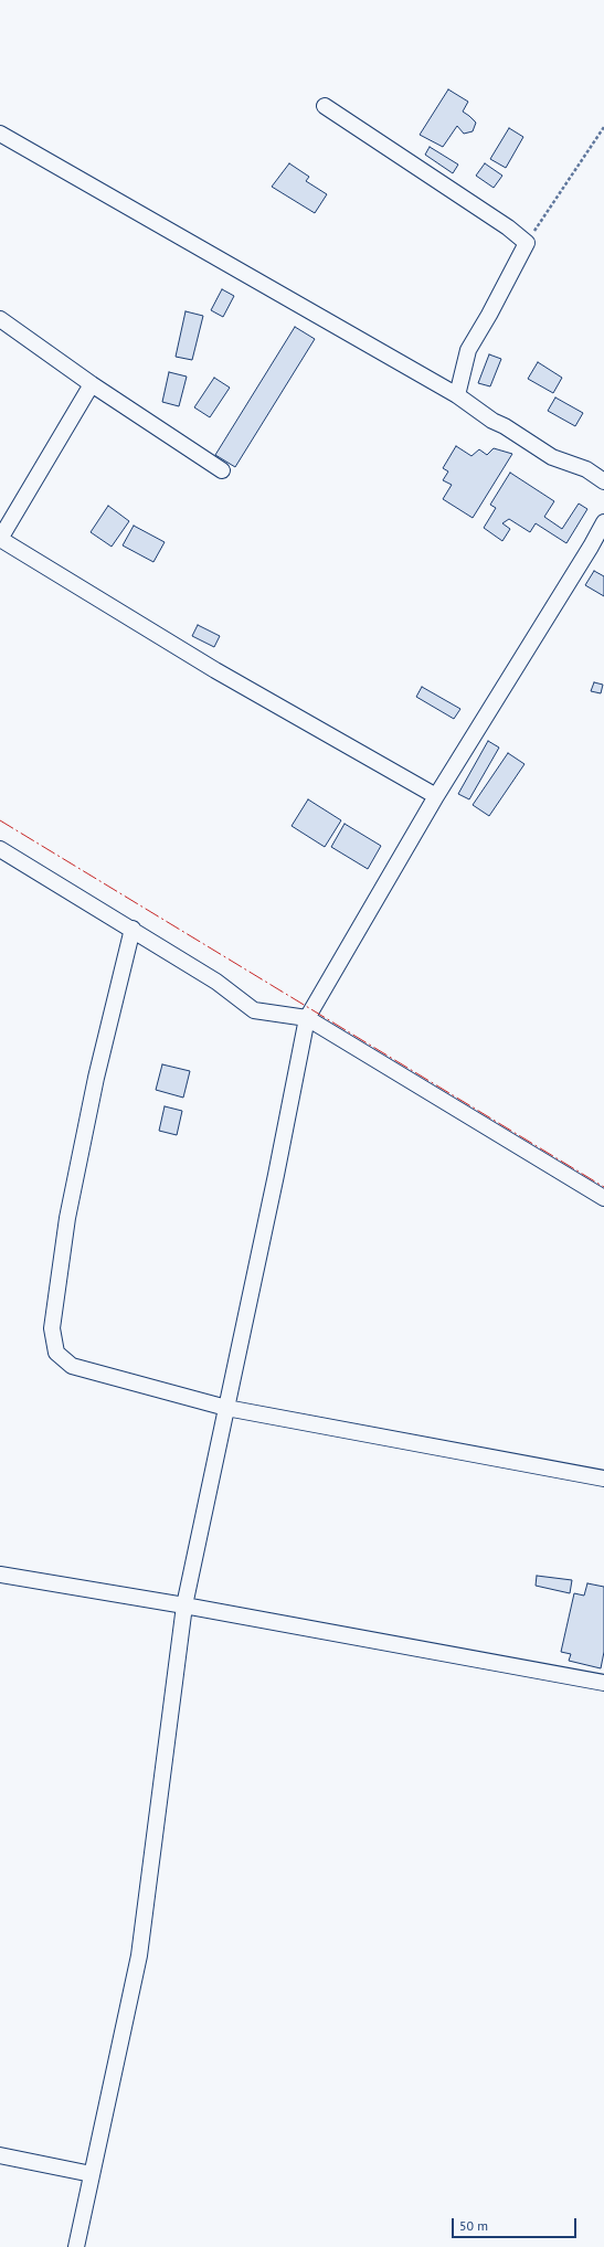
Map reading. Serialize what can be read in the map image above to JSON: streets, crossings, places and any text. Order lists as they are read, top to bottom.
{
  "scale_bar": "50 m"
}
